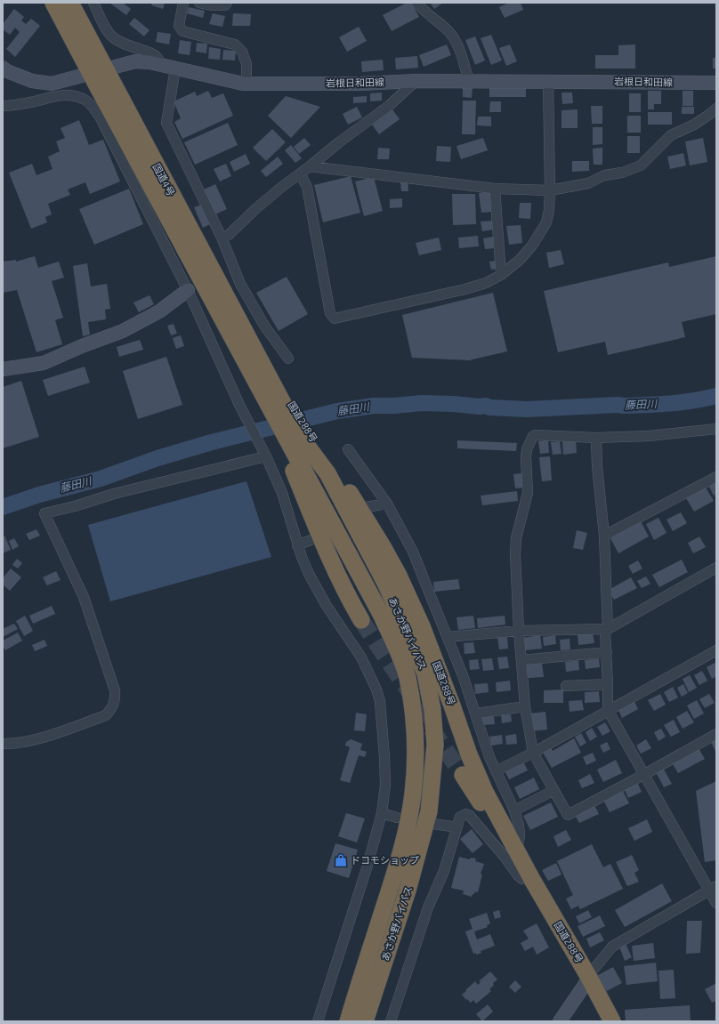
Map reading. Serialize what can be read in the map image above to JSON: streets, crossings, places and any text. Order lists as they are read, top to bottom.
{
  "streets": {
    "highway": ["国道4号", "国道288号", "あさか野バイパス"],
    "main road": ["岩根日和田線"]
  },
  "crossings": [
    ["岩根日和田線", "国道4号"],
    ["国道4号", "国道288号"],
    ["国道288号", "あさか野バイパス"]
  ],
  "water": ["藤田川"],
  "places": {
    "shop": ["ドコモショップ"]
  }
}
